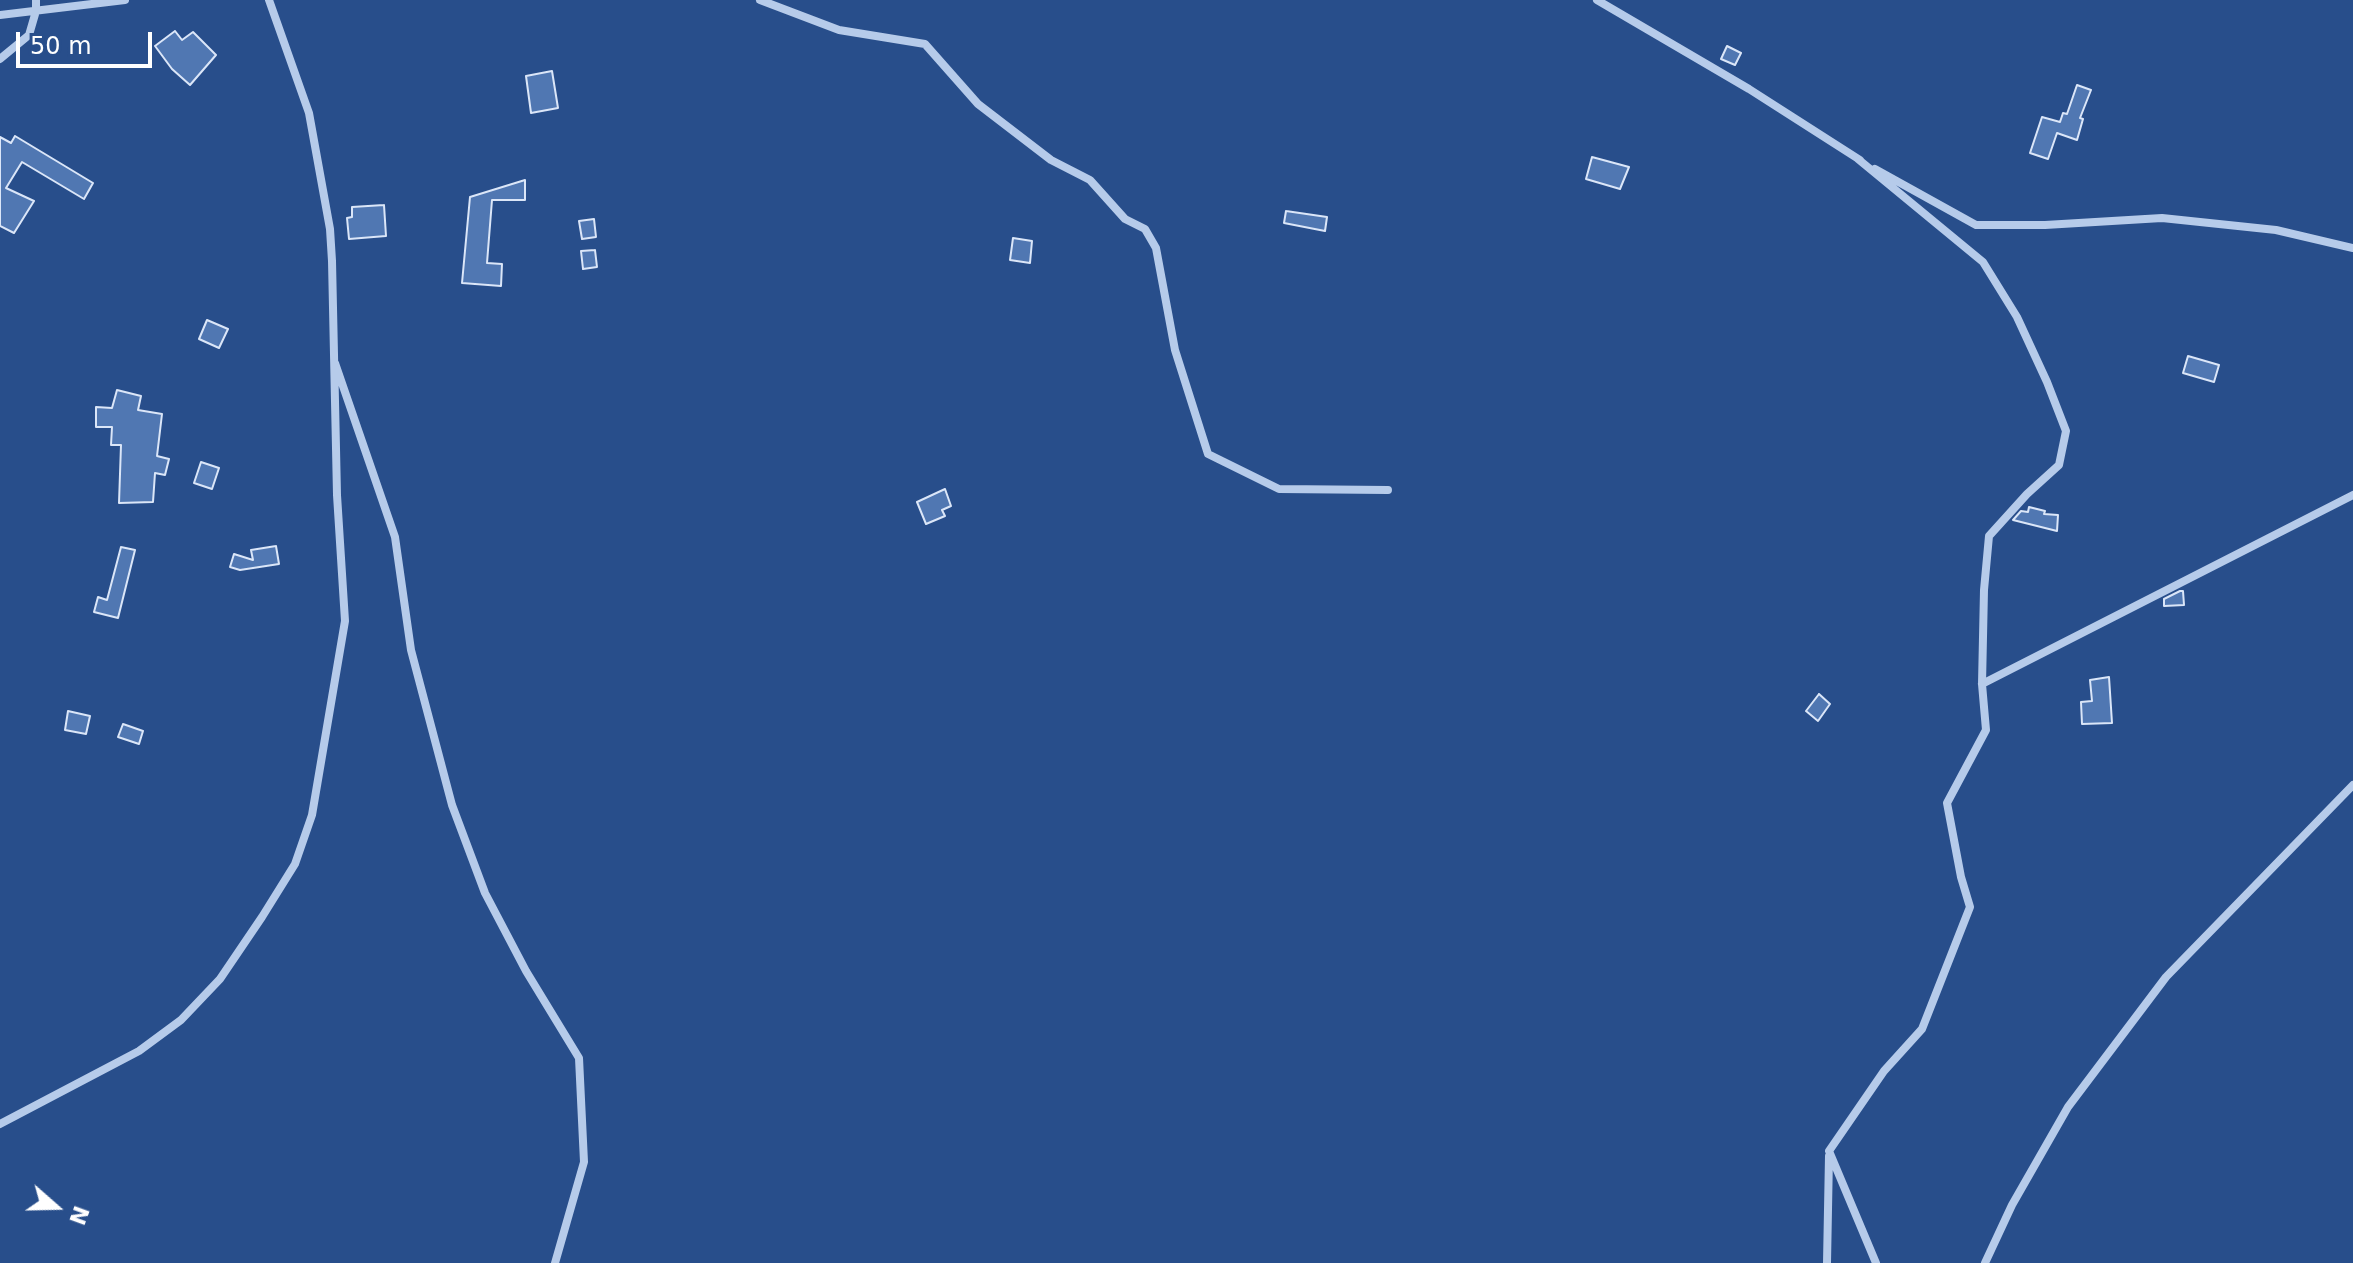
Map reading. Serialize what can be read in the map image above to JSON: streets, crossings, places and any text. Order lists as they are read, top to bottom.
{
  "scale_bar": "50 m",
  "north": "right"
}
